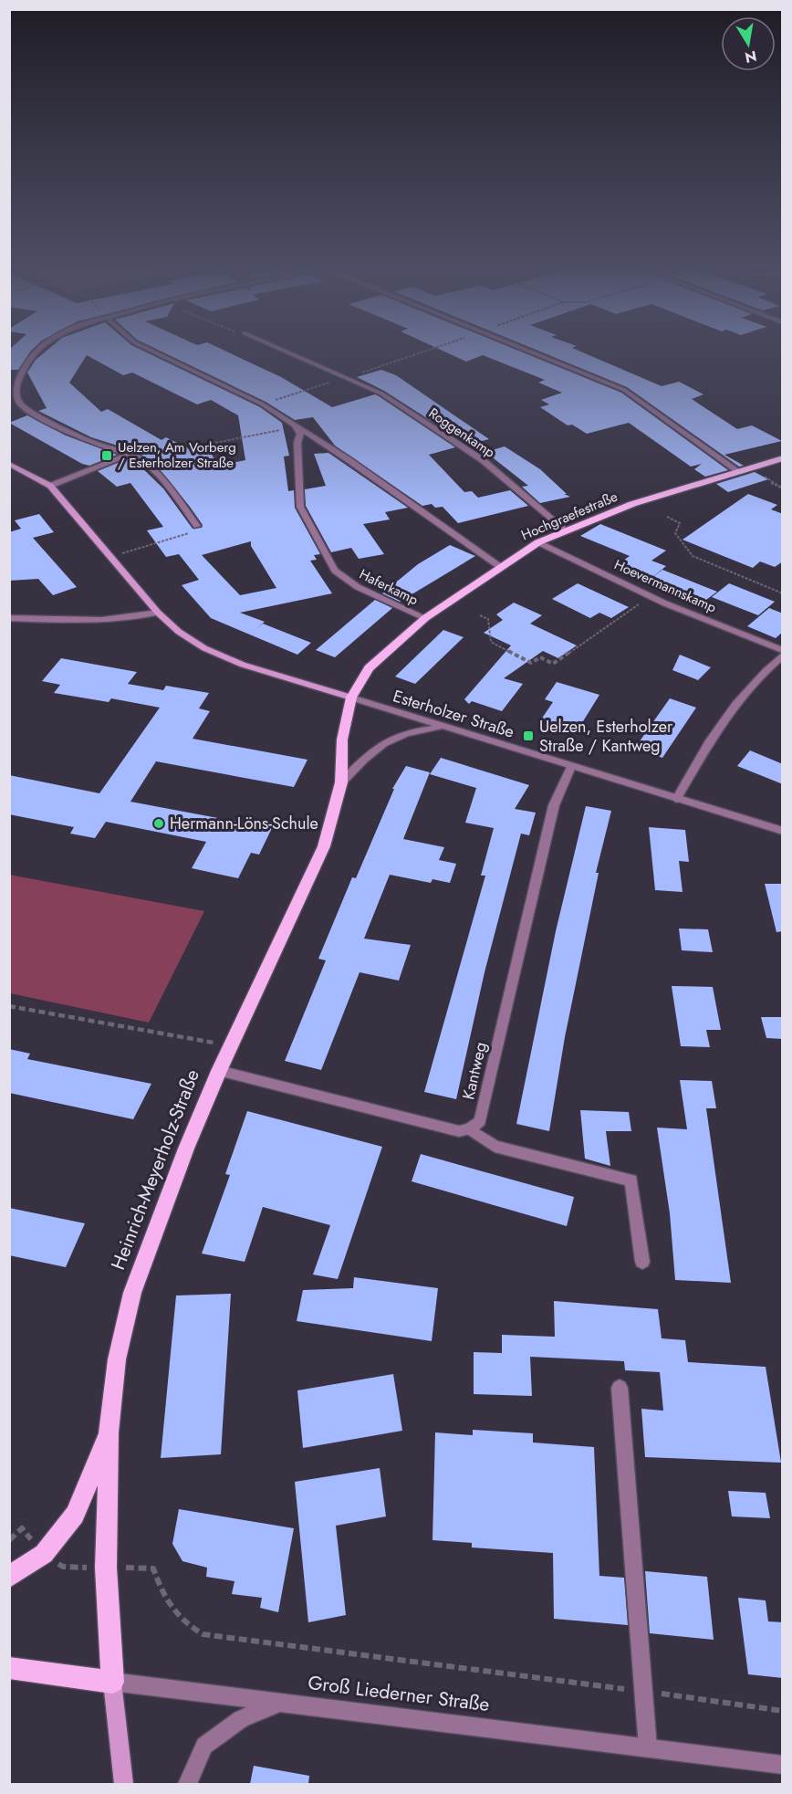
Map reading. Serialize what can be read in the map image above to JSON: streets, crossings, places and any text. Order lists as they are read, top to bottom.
{
  "streets": {
    "main road": [
      "Hochgraefestraße",
      "Esterholzer Straße",
      "Heinrich-Meyerholz-Straße",
      "Groß Liederner Straße"
    ],
    "street": [
      "Roggenkamp",
      "Hoevermannskamp",
      "Haferkamp",
      "Kantweg"
    ]
  },
  "crossings": [
    ["Roggenkamp", "Hochgraefestraße"],
    ["Hochgraefestraße", "Hoevermannskamp"],
    ["Hochgraefestraße", "Haferkamp"],
    ["Hochgraefestraße", "Esterholzer Straße"],
    ["Hochgraefestraße", "Heinrich-Meyerholz-Straße"],
    ["Hoevermannskamp", "Esterholzer Straße"],
    ["Esterholzer Straße", "Kantweg"],
    ["Esterholzer Straße", "Heinrich-Meyerholz-Straße"],
    ["Heinrich-Meyerholz-Straße", "Groß Liederner Straße"]
  ],
  "places": {
    "transit": ["Uelzen, Am Vorberg / Esterholzer Straße", "Uelzen, Esterholzer Straße / Kantweg"],
    "other": ["Hermann-Löns-Schule"]
  },
  "north": "bottom"
}
